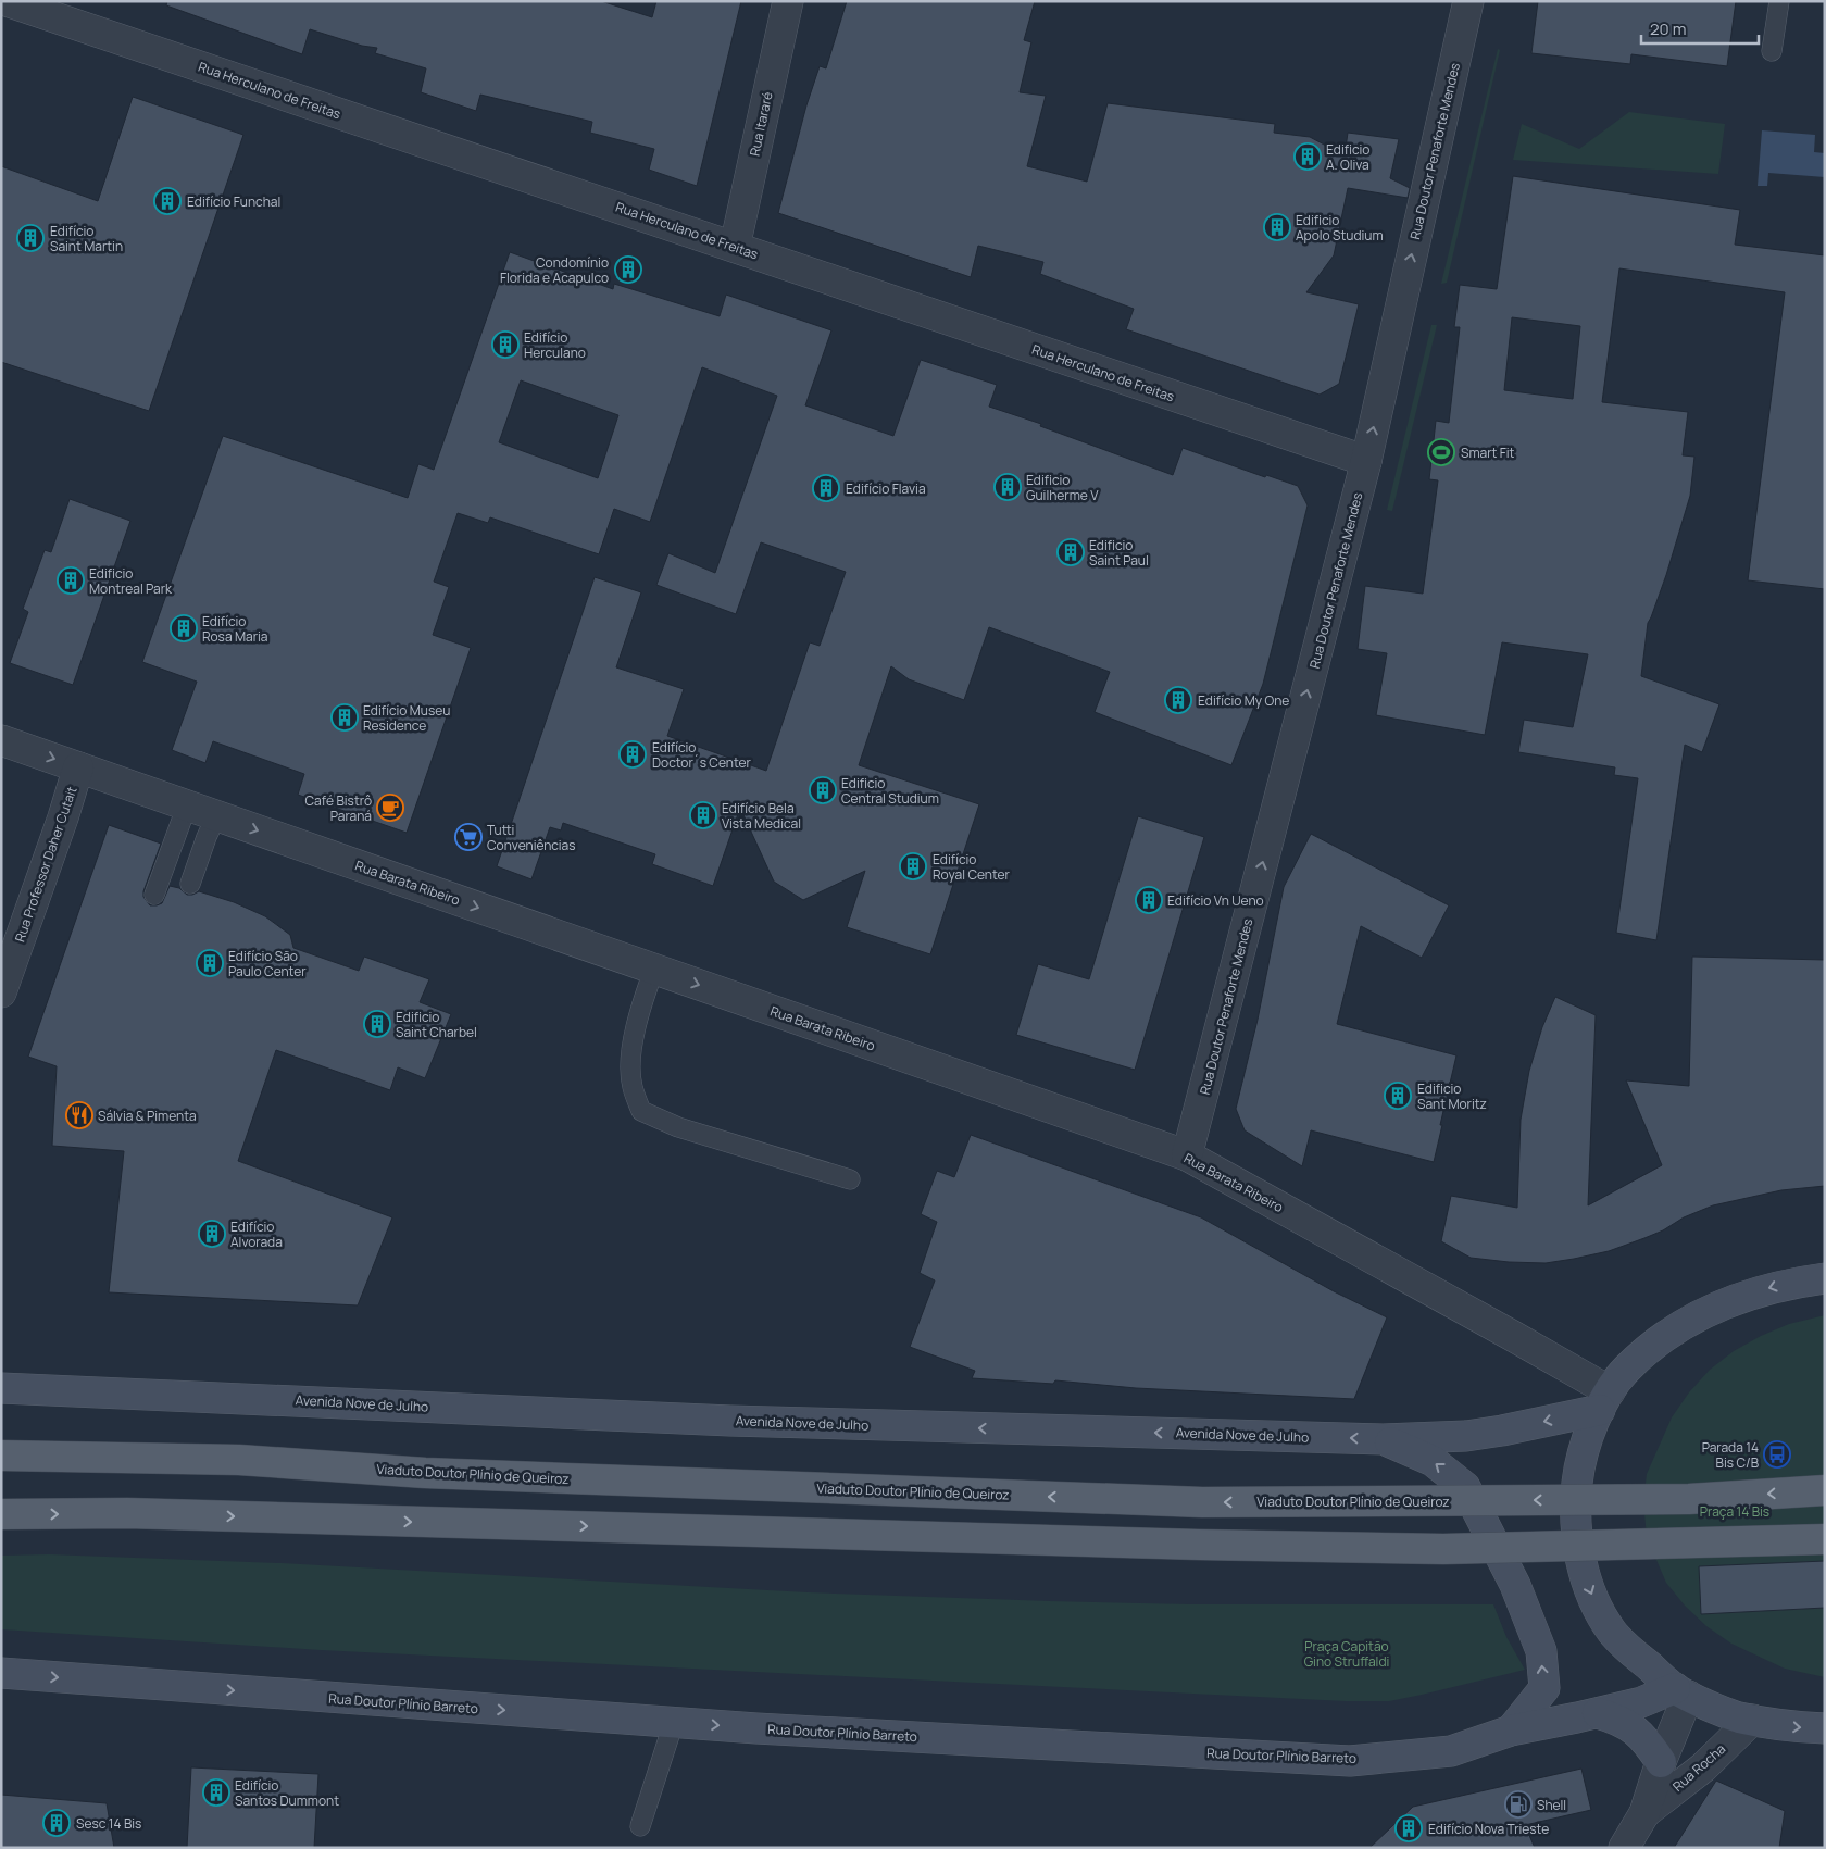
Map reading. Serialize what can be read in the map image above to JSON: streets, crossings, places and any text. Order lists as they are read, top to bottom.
{
  "streets": {
    "main road": ["Avenida Nove de Julho", "Viaduto Doutor Plínio de Queiroz", "Rua Doutor Plínio Barreto"],
    "street": [
      "Rua Herculano de Freitas",
      "Rua Itararé",
      "Rua Doutor Penaforte Mendes",
      "Rua Professor Daher Cutait",
      "Rua Barata Ribeiro",
      "Rua Rocha"
    ]
  },
  "crossings": [
    ["Rua Herculano de Freitas", "Rua Itararé"],
    ["Rua Herculano de Freitas", "Rua Doutor Penaforte Mendes"],
    ["Rua Doutor Penaforte Mendes", "Rua Barata Ribeiro"],
    ["Rua Professor Daher Cutait", "Rua Barata Ribeiro"],
    ["Rua Barata Ribeiro", "Avenida Nove de Julho"],
    ["Rua Doutor Plínio Barreto", "Rua Rocha"]
  ],
  "one_way": ["Rua Doutor Penaforte Mendes", "Rua Barata Ribeiro"],
  "parks": ["Praça 14 Bis", "Praça Capitão Gino Struffaldi"],
  "places": {
    "building": [
      "Edificio A. Oliva",
      "Edifício Funchal",
      "Edificio Apolo Studium",
      "Edifício Saint Martin",
      "Condomínio Florida e Acapulco",
      "Edifício Herculano",
      "Edificio Guilherme V",
      "Edifício Flavia",
      "Edificio Saint Paul",
      "Edificio Montreal Park",
      "Edifício Rosa Maria",
      "Edifício My One",
      "Edifício Museu Residence",
      "Edifício Doctor´s Center",
      "Edificio Central Studium",
      "Edifício Bela Vista Medical",
      "Edifício Royal Center",
      "Edifício Vn Ueno",
      "Edifício São Paulo Center",
      "Edificio Saint Charbel",
      "Edificio Sant Moritz",
      "Edifício Alvorada",
      "Edifício Santos Dummont",
      "Sesc 14 Bis",
      "Edifício Nova Trieste"
    ],
    "sports": ["Smart Fit"],
    "cafe": ["Café Bistrô Paraná"],
    "supermarket": ["Tutti Conveniências"],
    "restaurant": ["Sálvia & Pimenta"],
    "bus stop": ["Parada 14 Bis C/B"],
    "fuel station": ["Shell"]
  },
  "scale_bar": "20 m"
}
